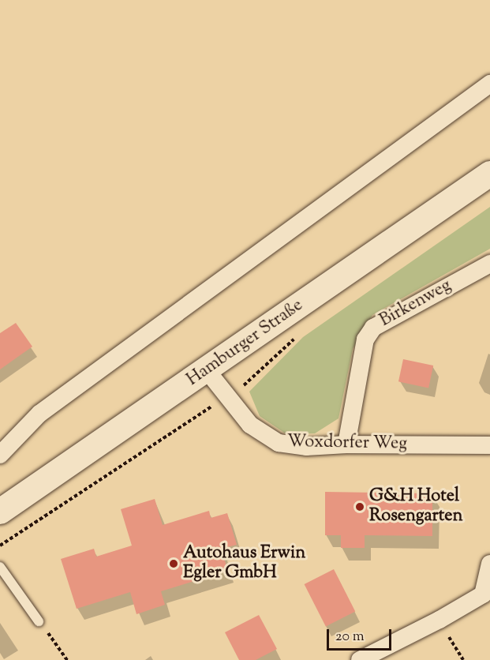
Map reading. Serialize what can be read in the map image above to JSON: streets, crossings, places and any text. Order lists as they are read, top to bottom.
{
  "streets": {
    "main road": ["Hamburger Straße"],
    "street": ["Birkenweg", "Woxdorfer Weg"]
  },
  "crossings": [
    ["Birkenweg", "Woxdorfer Weg"],
    ["Hamburger Straße", "Woxdorfer Weg"]
  ],
  "places": ["G&H Hotel Rosengarten", "Autohaus Erwin Egler GmbH"],
  "scale_bar": "20 m"
}
